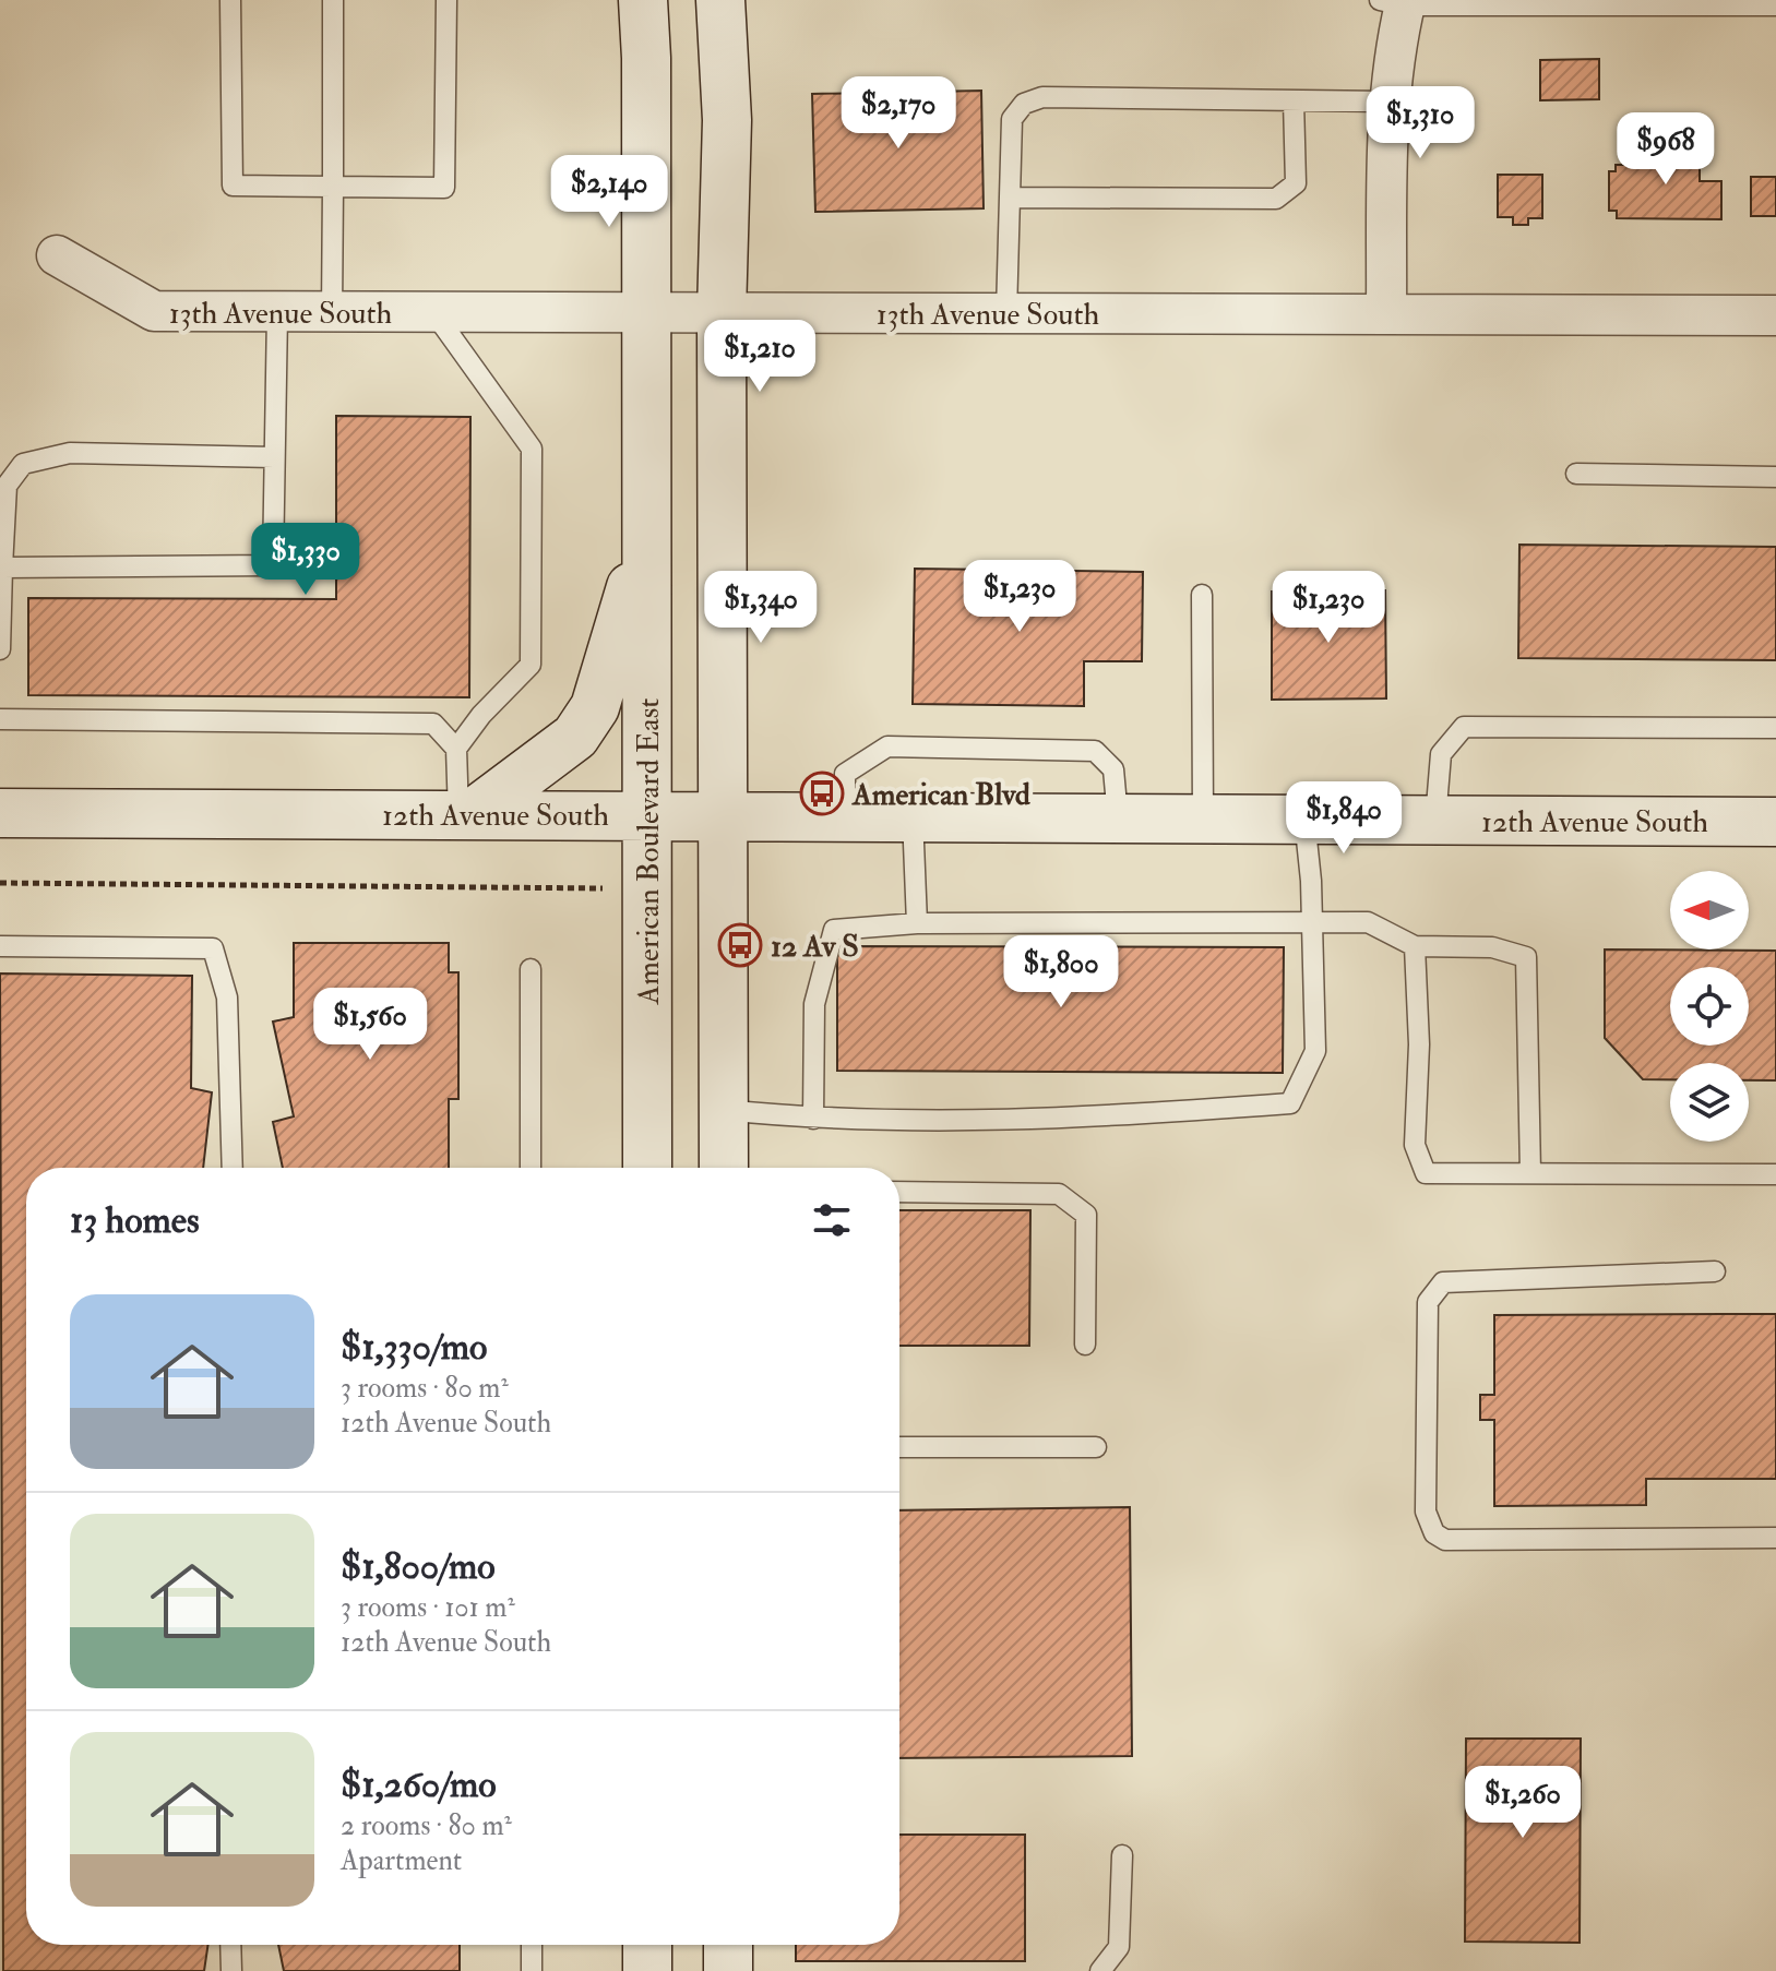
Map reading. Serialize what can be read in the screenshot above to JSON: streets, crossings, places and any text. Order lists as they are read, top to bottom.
{
  "streets": {
    "main road": ["12th Avenue South", "American Boulevard East"],
    "street": ["13th Avenue South"]
  },
  "crossings": [
    ["13th Avenue South", "American Boulevard East"],
    ["12th Avenue South", "American Boulevard East"]
  ],
  "places": {
    "bus stop": ["American Blvd", "12 Av S"]
  },
  "north": "left",
  "page": {
    "price": [
      "$2,170",
      "$1,310",
      "$968",
      "$2,140",
      "$1,210",
      "$1,330",
      "$1,230",
      "$1,340",
      "$1,230",
      "$1,840",
      "$1,800",
      "$1,560",
      "$1,260"
    ],
    "heading": "13 homes",
    "list": [
      {
        "name": "$1,330/mo",
        "note": "3 rooms · 80 m² · 12th Avenue South"
      },
      {
        "name": "$1,800/mo",
        "note": "3 rooms · 101 m² · 12th Avenue South"
      },
      {
        "name": "$1,260/mo",
        "note": "2 rooms · 80 m² · Apartment"
      }
    ]
  }
}
